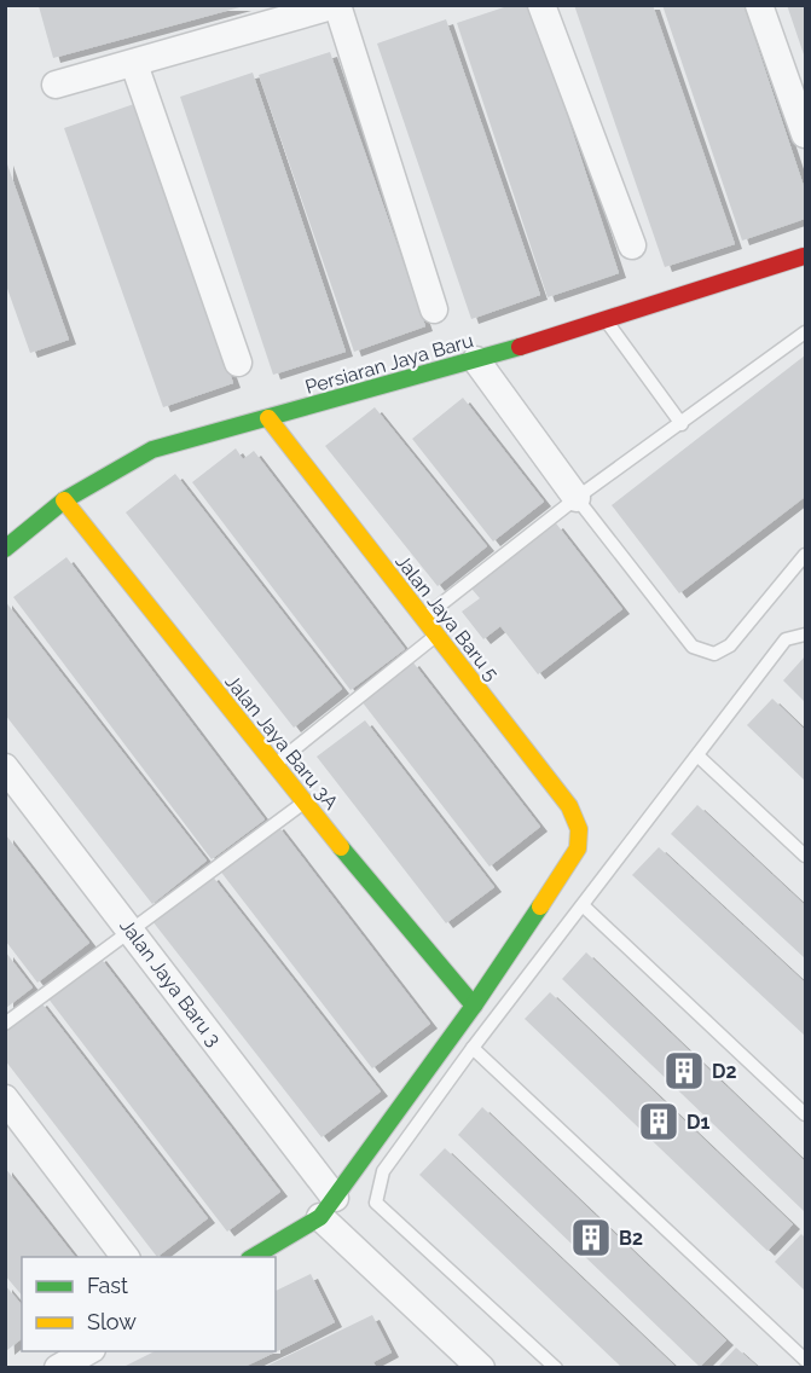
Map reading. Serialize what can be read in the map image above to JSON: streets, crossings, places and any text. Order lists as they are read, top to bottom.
{
  "streets": {
    "street": [
      "Persiaran Jaya Baru",
      "Jalan Jaya Baru 5",
      "Jalan Jaya Baru 3A",
      "Jalan Jaya Baru 3"
    ]
  },
  "crossings": [
    ["Persiaran Jaya Baru", "Jalan Jaya Baru 5"],
    ["Persiaran Jaya Baru", "Jalan Jaya Baru 3A"],
    ["Jalan Jaya Baru 5", "Jalan Jaya Baru 3A"]
  ],
  "places": {
    "building": ["D2", "D1", "B2"]
  },
  "legend": ["Fast", "Slow"]
}
